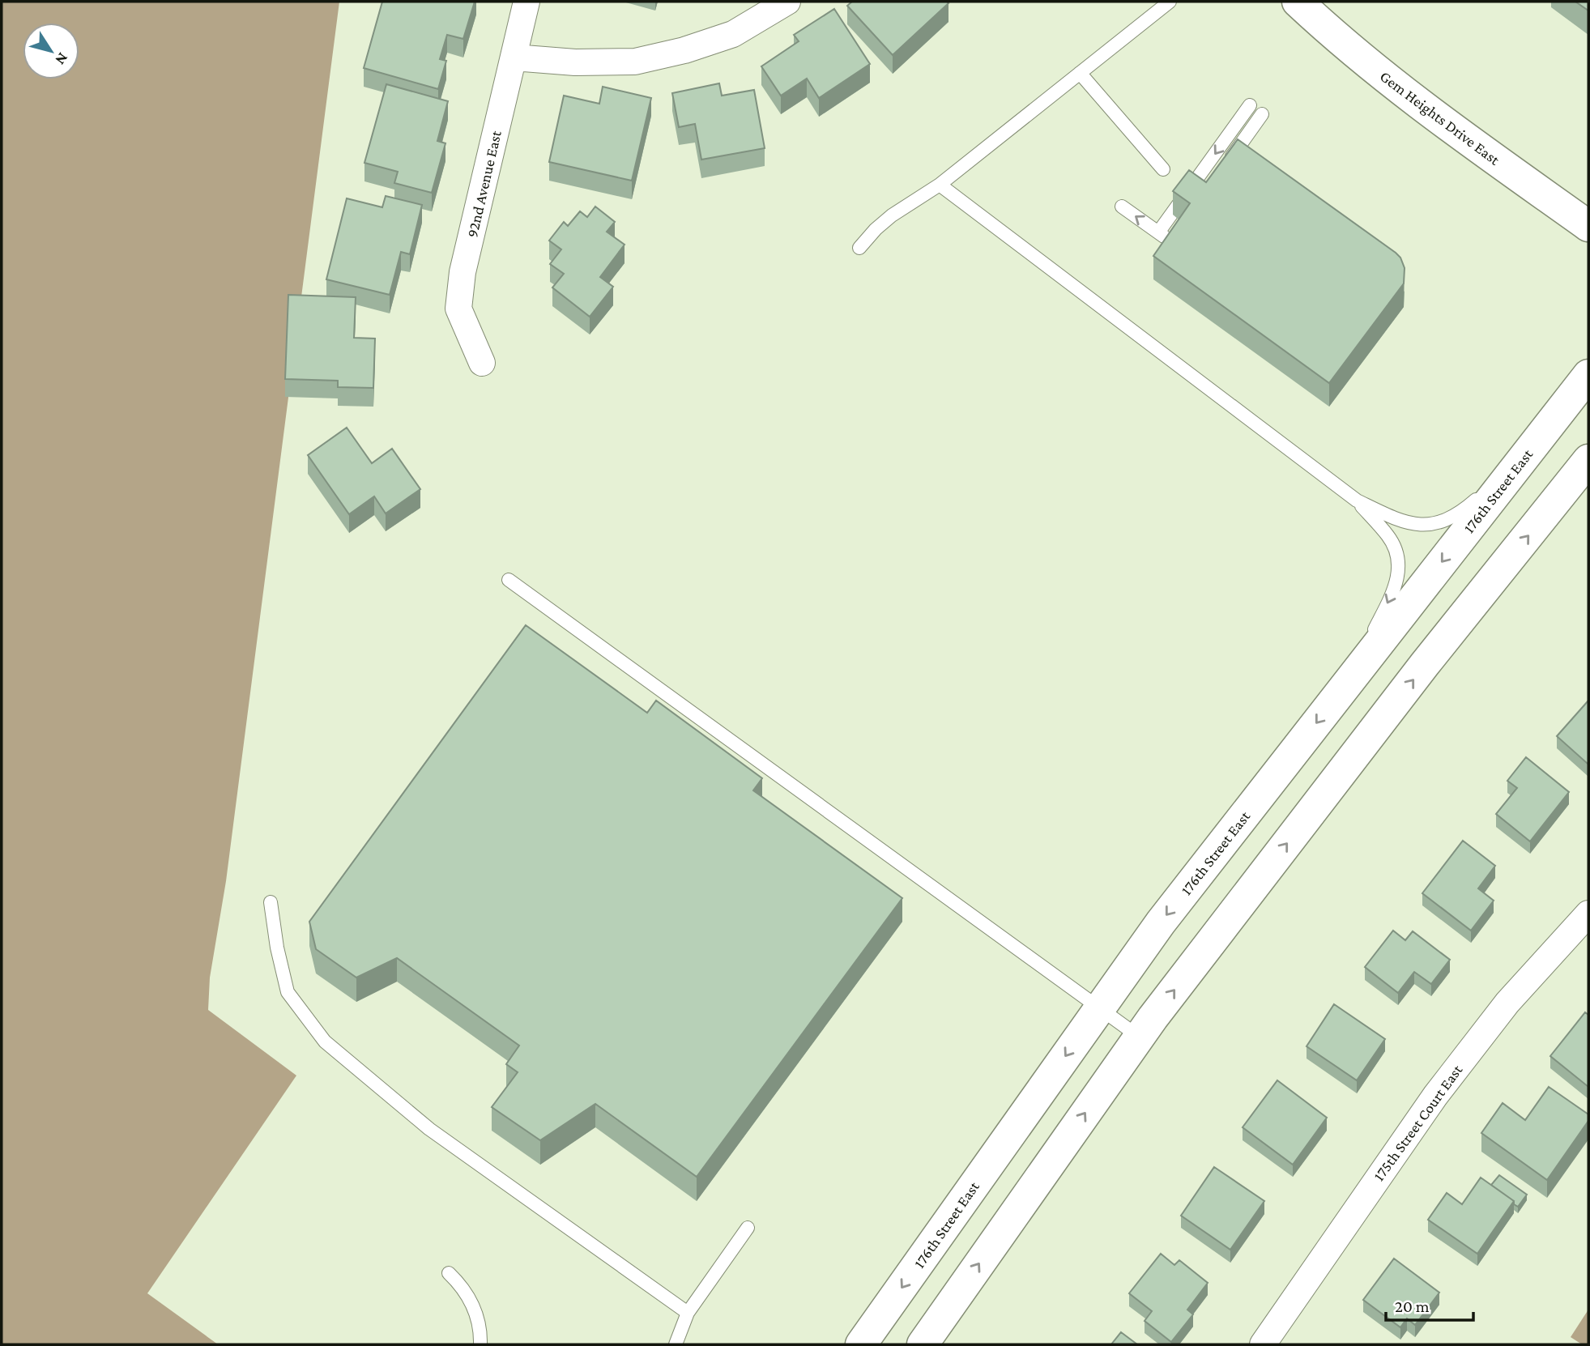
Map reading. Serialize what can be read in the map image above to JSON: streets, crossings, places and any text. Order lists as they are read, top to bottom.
{
  "streets": {
    "main road": ["Gem Heights Drive East", "176th Street East"],
    "street": ["92nd Avenue East", "175th Street Court East"]
  },
  "scale_bar": "20 m",
  "north": "bottom right"
}
